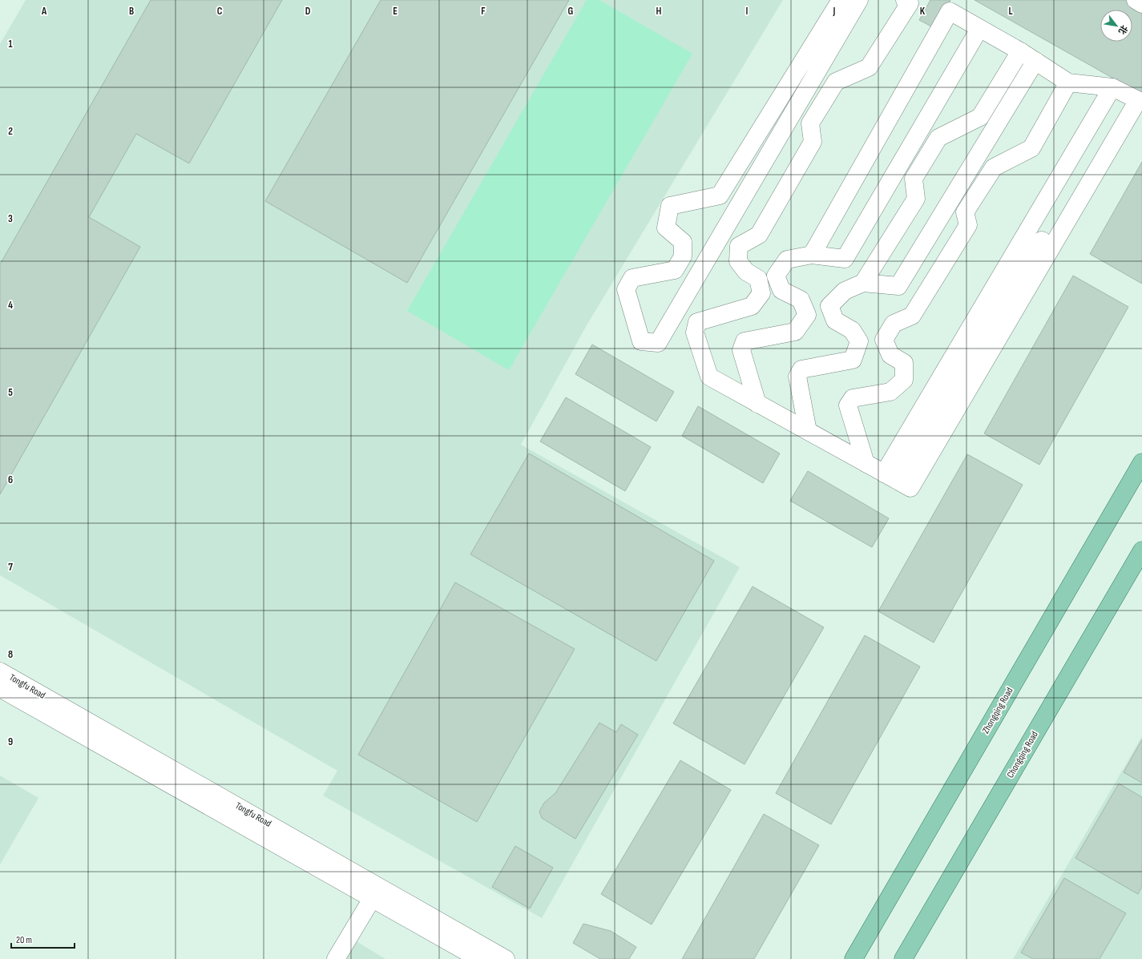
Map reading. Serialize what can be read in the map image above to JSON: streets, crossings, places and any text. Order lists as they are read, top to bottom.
{
  "streets": {
    "main road": ["Zhongqing Road", "Chongqing Road"],
    "street": ["Tongfu Road"]
  },
  "scale_bar": "20 m",
  "north": "bottom right",
  "grid": {
    "columns": [
      "A",
      "B",
      "C",
      "D",
      "E",
      "F",
      "G",
      "H",
      "I",
      "J",
      "K",
      "L"
    ],
    "rows": [
      "1",
      "2",
      "3",
      "4",
      "5",
      "6",
      "7",
      "8",
      "9"
    ]
  }
}
